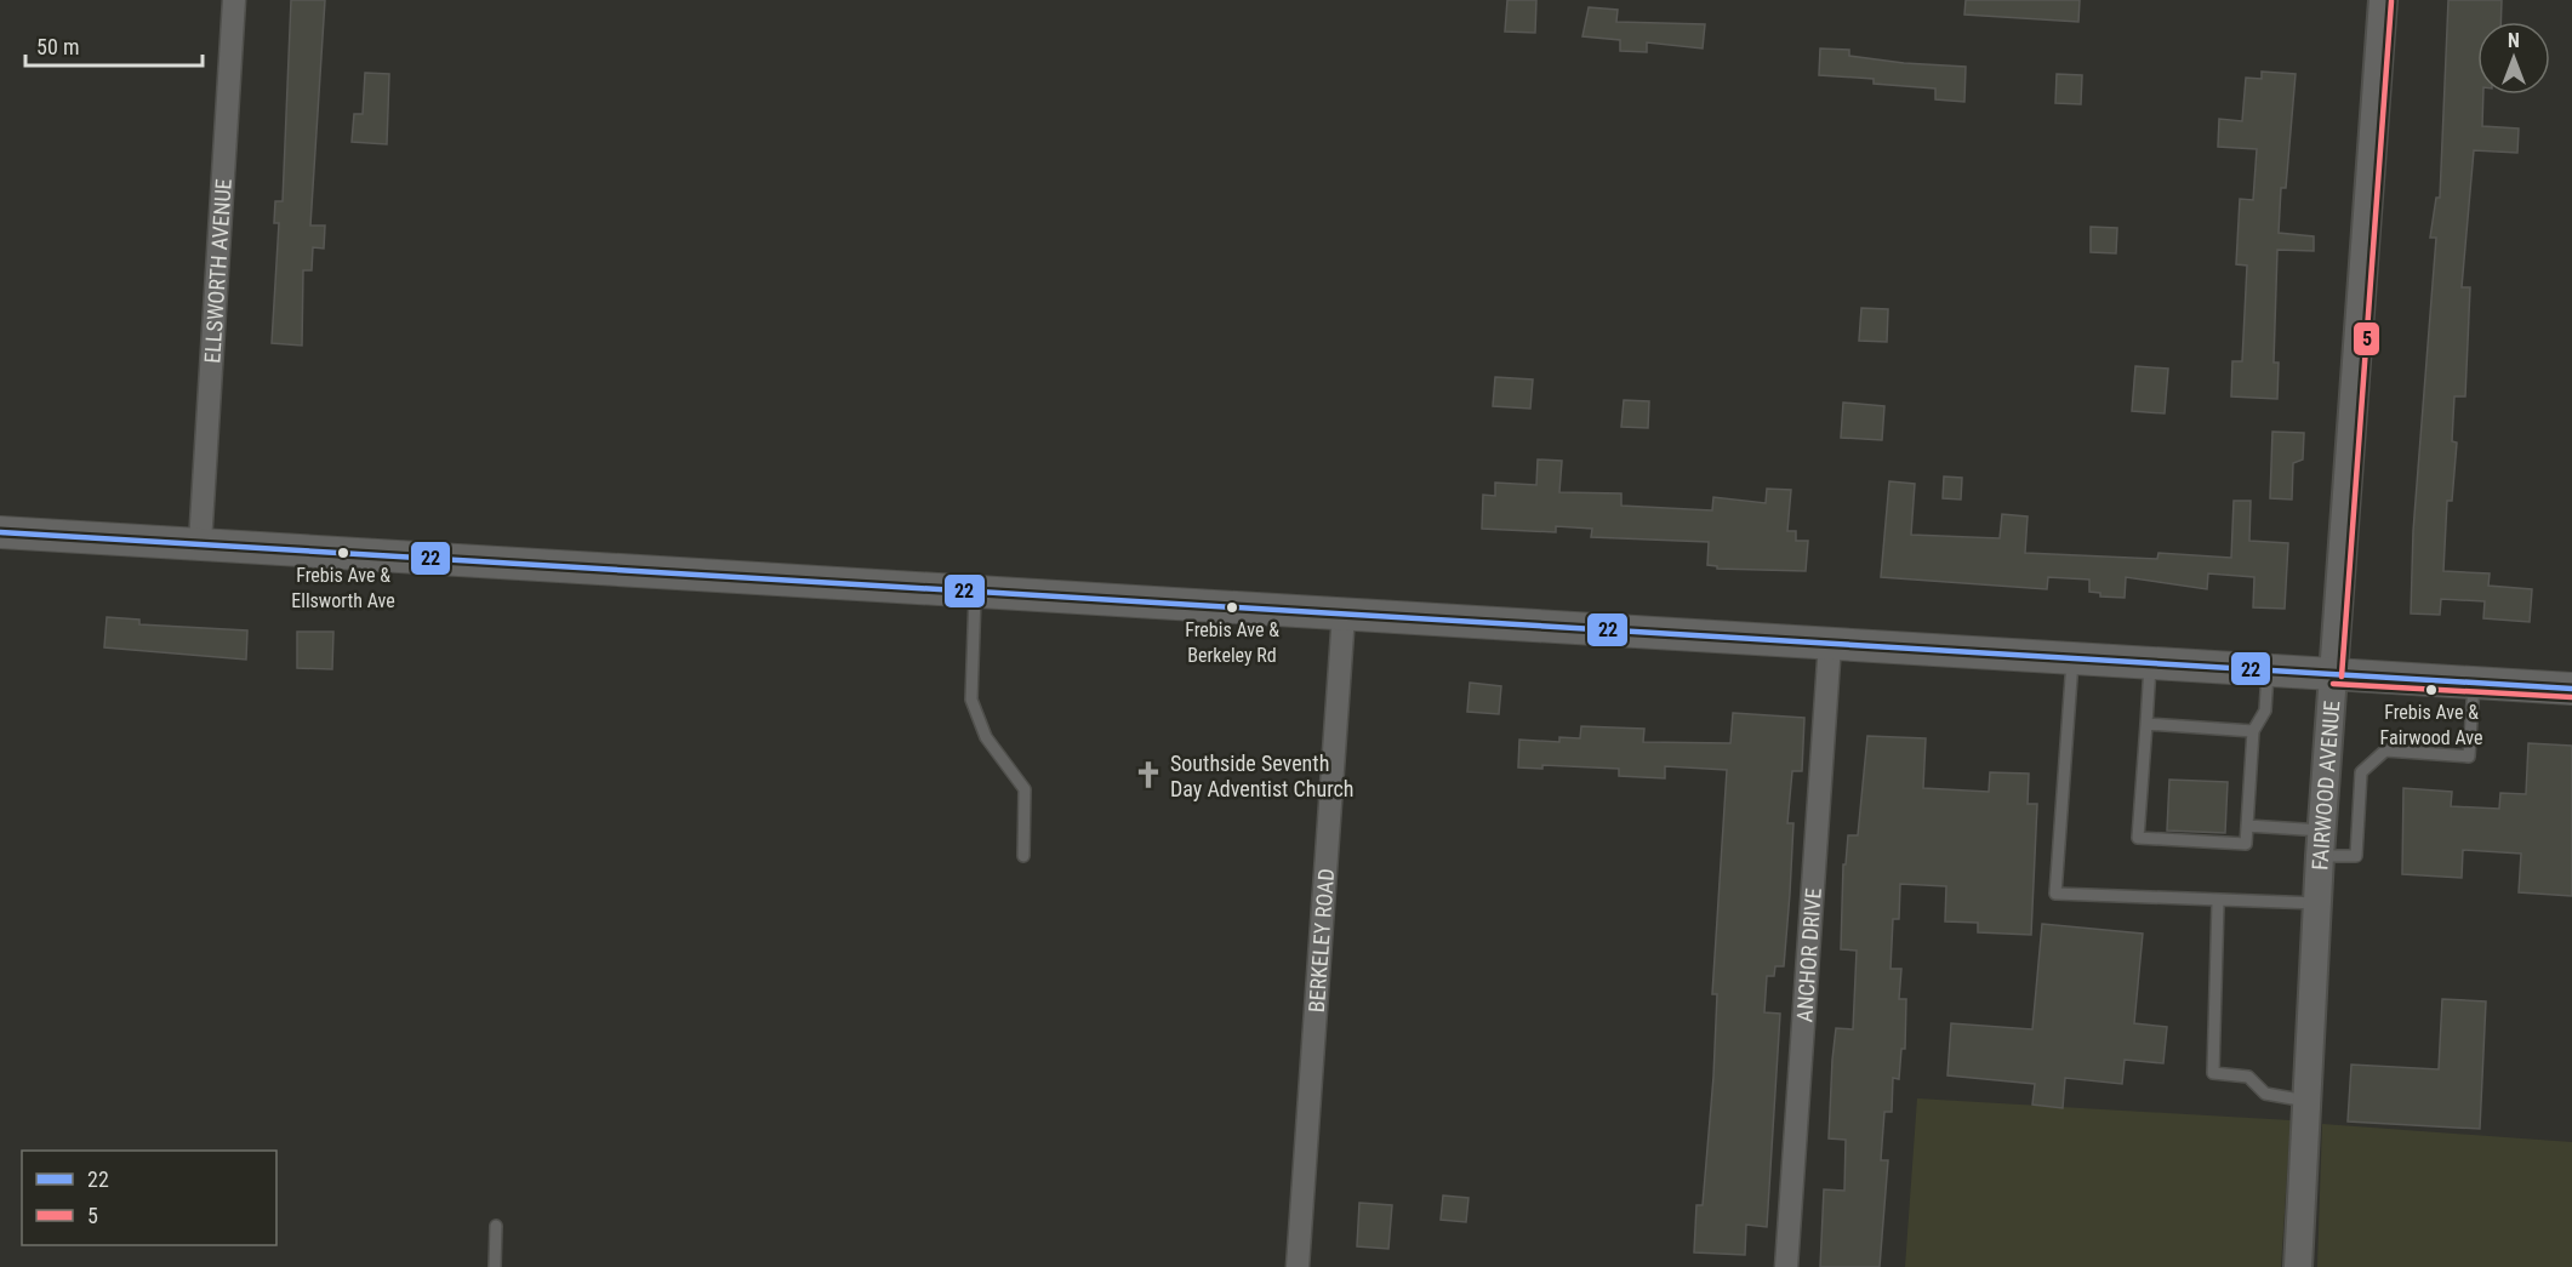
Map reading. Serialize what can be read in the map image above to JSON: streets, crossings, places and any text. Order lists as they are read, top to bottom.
{
  "streets": {
    "street": [
      "ELLSWORTH AVENUE",
      "FAIRWOOD AVENUE",
      "BERKELEY ROAD",
      "ANCHOR DRIVE"
    ]
  },
  "places": {
    "other": ["Frebis Ave & Ellsworth Ave", "Frebis Ave & Berkeley Rd", "Frebis Ave & Fairwood Ave"],
    "church": ["Southside Seventh Day Adventist Church"]
  },
  "lines": ["transit line 5", "transit line 22"],
  "legend": ["22", "5"],
  "scale_bar": "50 m",
  "north": "top"
}
